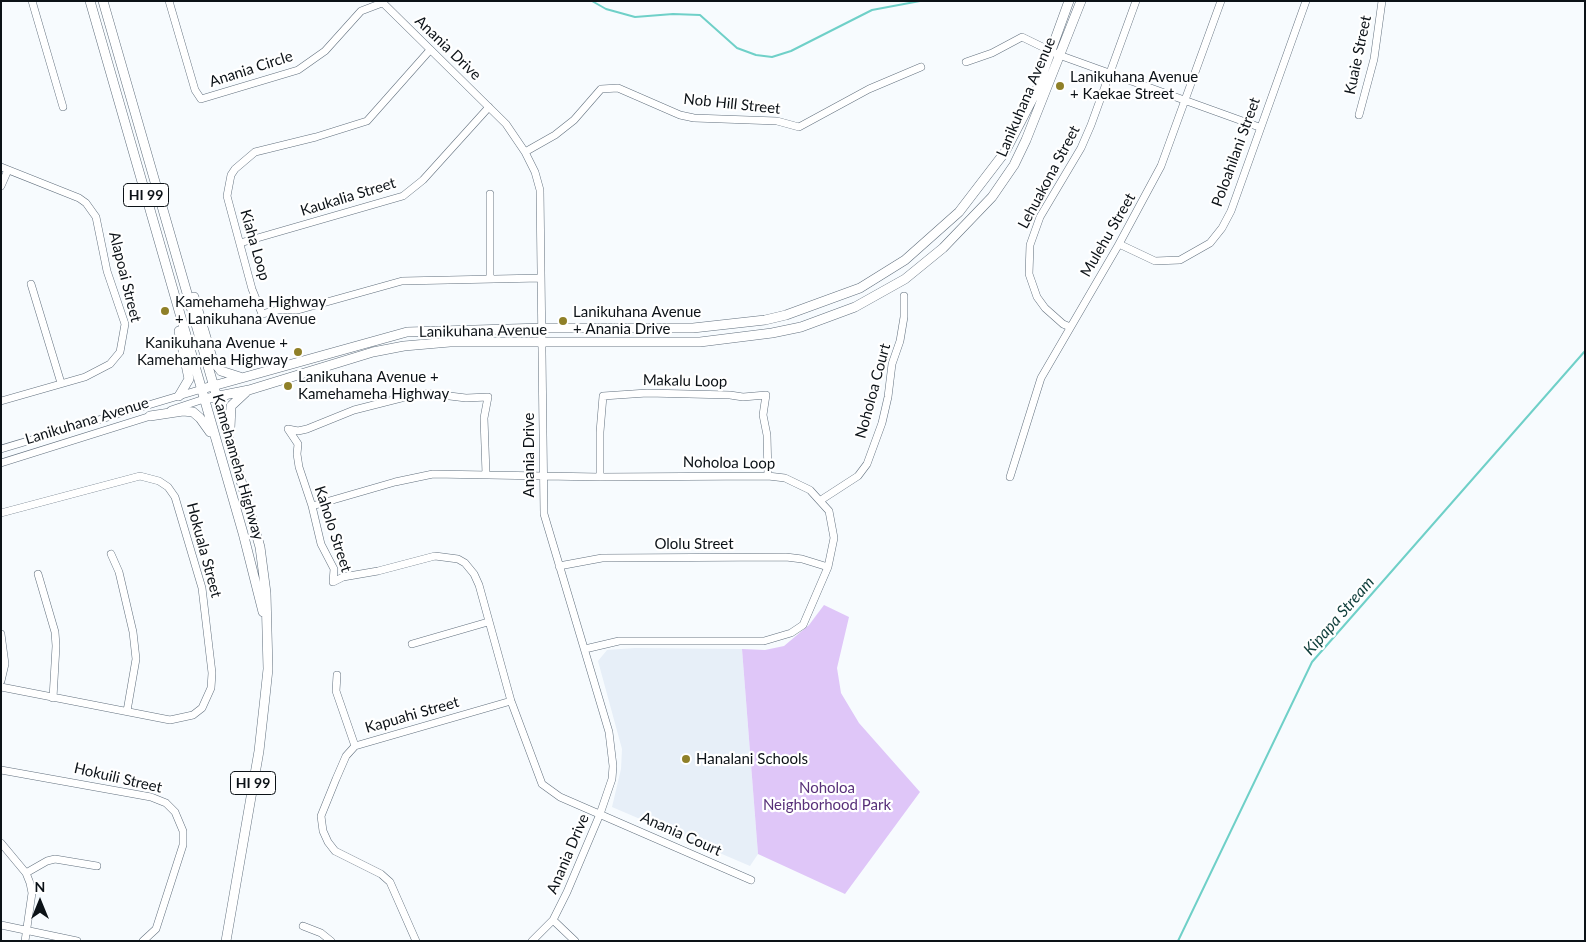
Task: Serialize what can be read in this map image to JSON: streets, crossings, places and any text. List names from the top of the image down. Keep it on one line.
{"streets":{"main road":["Lanikuhana Avenue","HI 99","Kamehameha Highway"],"street":["Anania Drive","Kuaie Street","Anania Circle","Nob Hill Street","Poloahilani Street","Lehuakona Street","Kaukalia Street","Mulehu Street","Kiaha Loop","Alapoai Street","Makalu Loop","Noholoa Court","Noholoa Loop","Kaholo Street","Ololu Street","Hokuala Street","Kapuahi Street","Hokuili Street","Anania Court"]},"crossings":[["Anania Drive","Anania Circle"],["Anania Drive","Lanikuhana Avenue"],["Anania Drive","Nob Hill Street"],["Anania Drive","Kaukalia Street"],["Anania Drive","Kiaha Loop"],["Anania Drive","Noholoa Loop"],["Anania Drive","Kaholo Street"],["Anania Drive","Ololu Street"],["Anania Drive","Anania Court"],["Lanikuhana Avenue","Kamehameha Highway"],["Poloahilani Street","Mulehu Street"],["Lehuakona Street","Mulehu Street"],["Kaukalia Street","Kiaha Loop"],["Makalu Loop","Noholoa Loop"],["Noholoa Court","Noholoa Loop"],["Noholoa Loop","Kaholo Street"],["Noholoa Loop","Ololu Street"],["Kaholo Street","Kapuahi Street"],["Kaholo Street","Anania Court"]],"water":["Kipapa Stream"],"parks":["Noholoa Neighborhood Park"],"places":["Lanikuhana Avenue + Kaekae Street","Kamehameha Highway + Lanikuhana Avenue","Lanikuhana Avenue + Anania Drive","Kanikuhana Avenue + Kamehameha Highway","Lanikuhana Avenue + Kamehameha Highway","Hanalani Schools"],"north":"top"}
